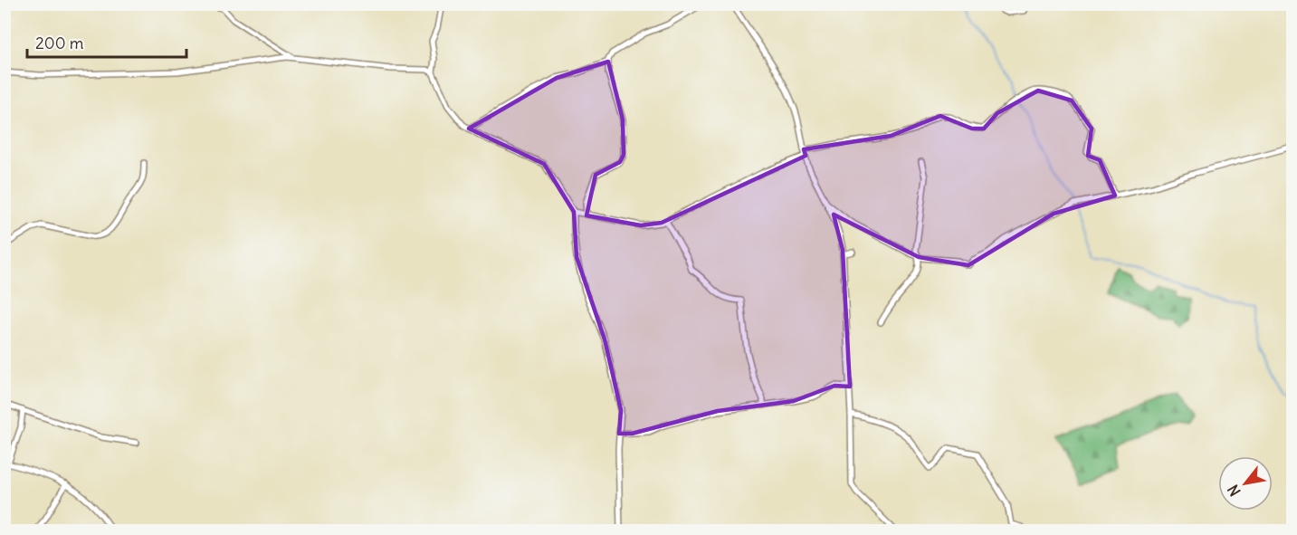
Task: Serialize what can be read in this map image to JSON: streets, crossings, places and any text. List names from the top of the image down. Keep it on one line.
{"scale_bar":"200 m","north":"bottom left"}
